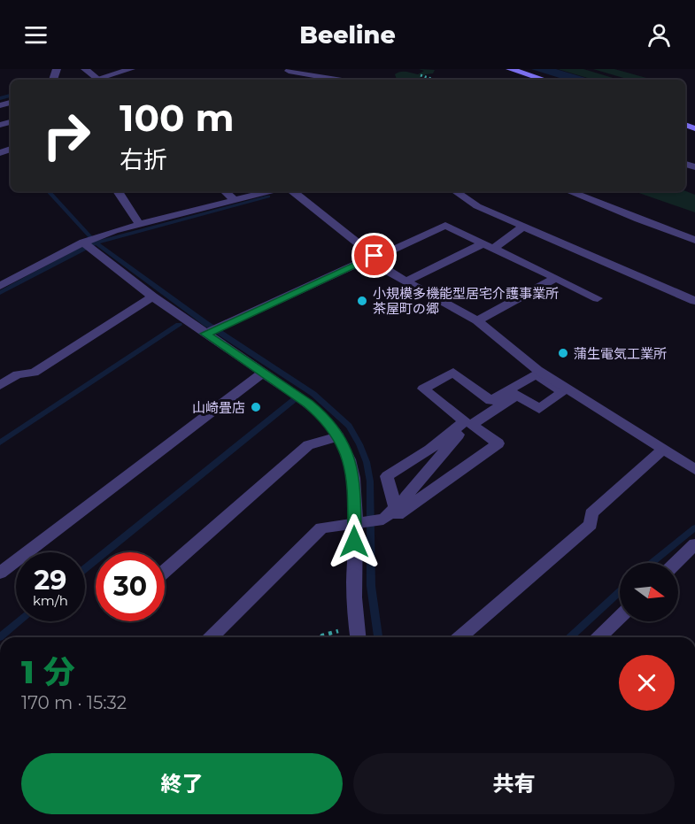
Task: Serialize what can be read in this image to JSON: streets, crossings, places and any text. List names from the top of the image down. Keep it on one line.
{"places":["小規模多機能型居宅介護事業所 茶屋町の郷","蒲生電気工業所","山崎畳店"],"north":"right","page":{"header":"Beeline","turn":["100 m","右折"],"speed":"29 km/h","limit":"30","heading":["1 分","170 m · 15:32"],"buttons":["終了","共有"]}}
